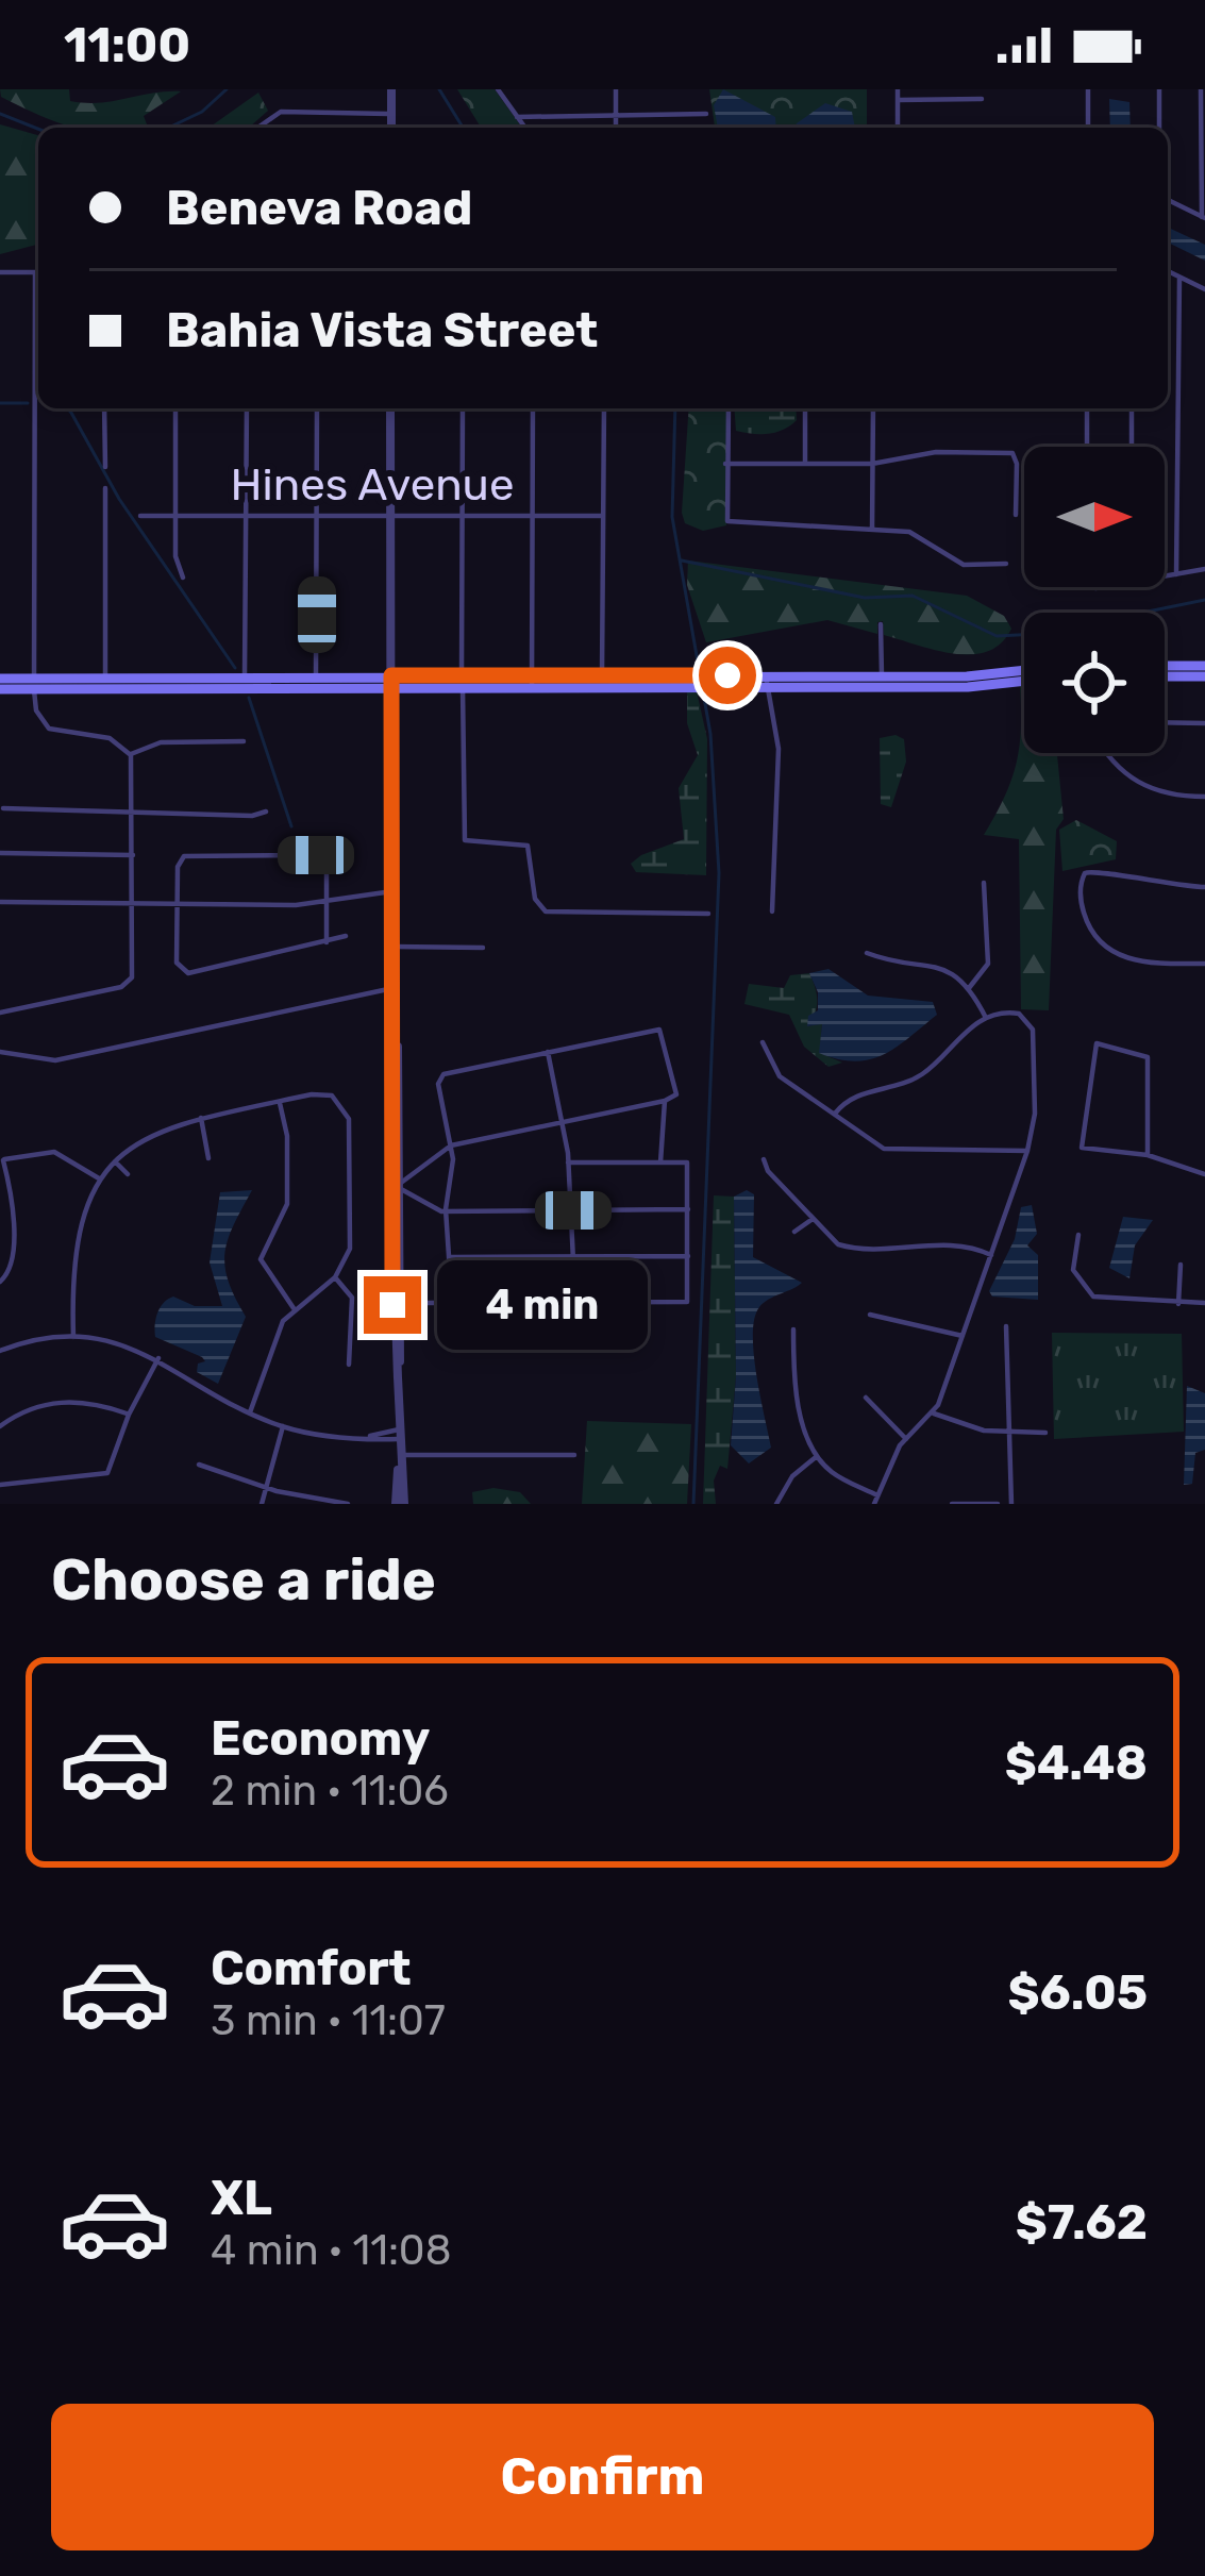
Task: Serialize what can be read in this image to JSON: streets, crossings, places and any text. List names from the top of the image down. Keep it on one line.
{"streets":{"street":["Hines Avenue"]},"north":"right","page":{"status":"11:00","banner":["Beneva Road","Bahia Vista Street"],"bubble":"4 min","heading":"Choose a ride","list":[{"name":"Economy","note":"2 min · 11:06","value":"$4.48"},{"name":"Comfort","note":"3 min · 11:07","value":"$6.05"},{"name":"XL","note":"4 min · 11:08","value":"$7.62"}],"buttons":"Confirm"}}
